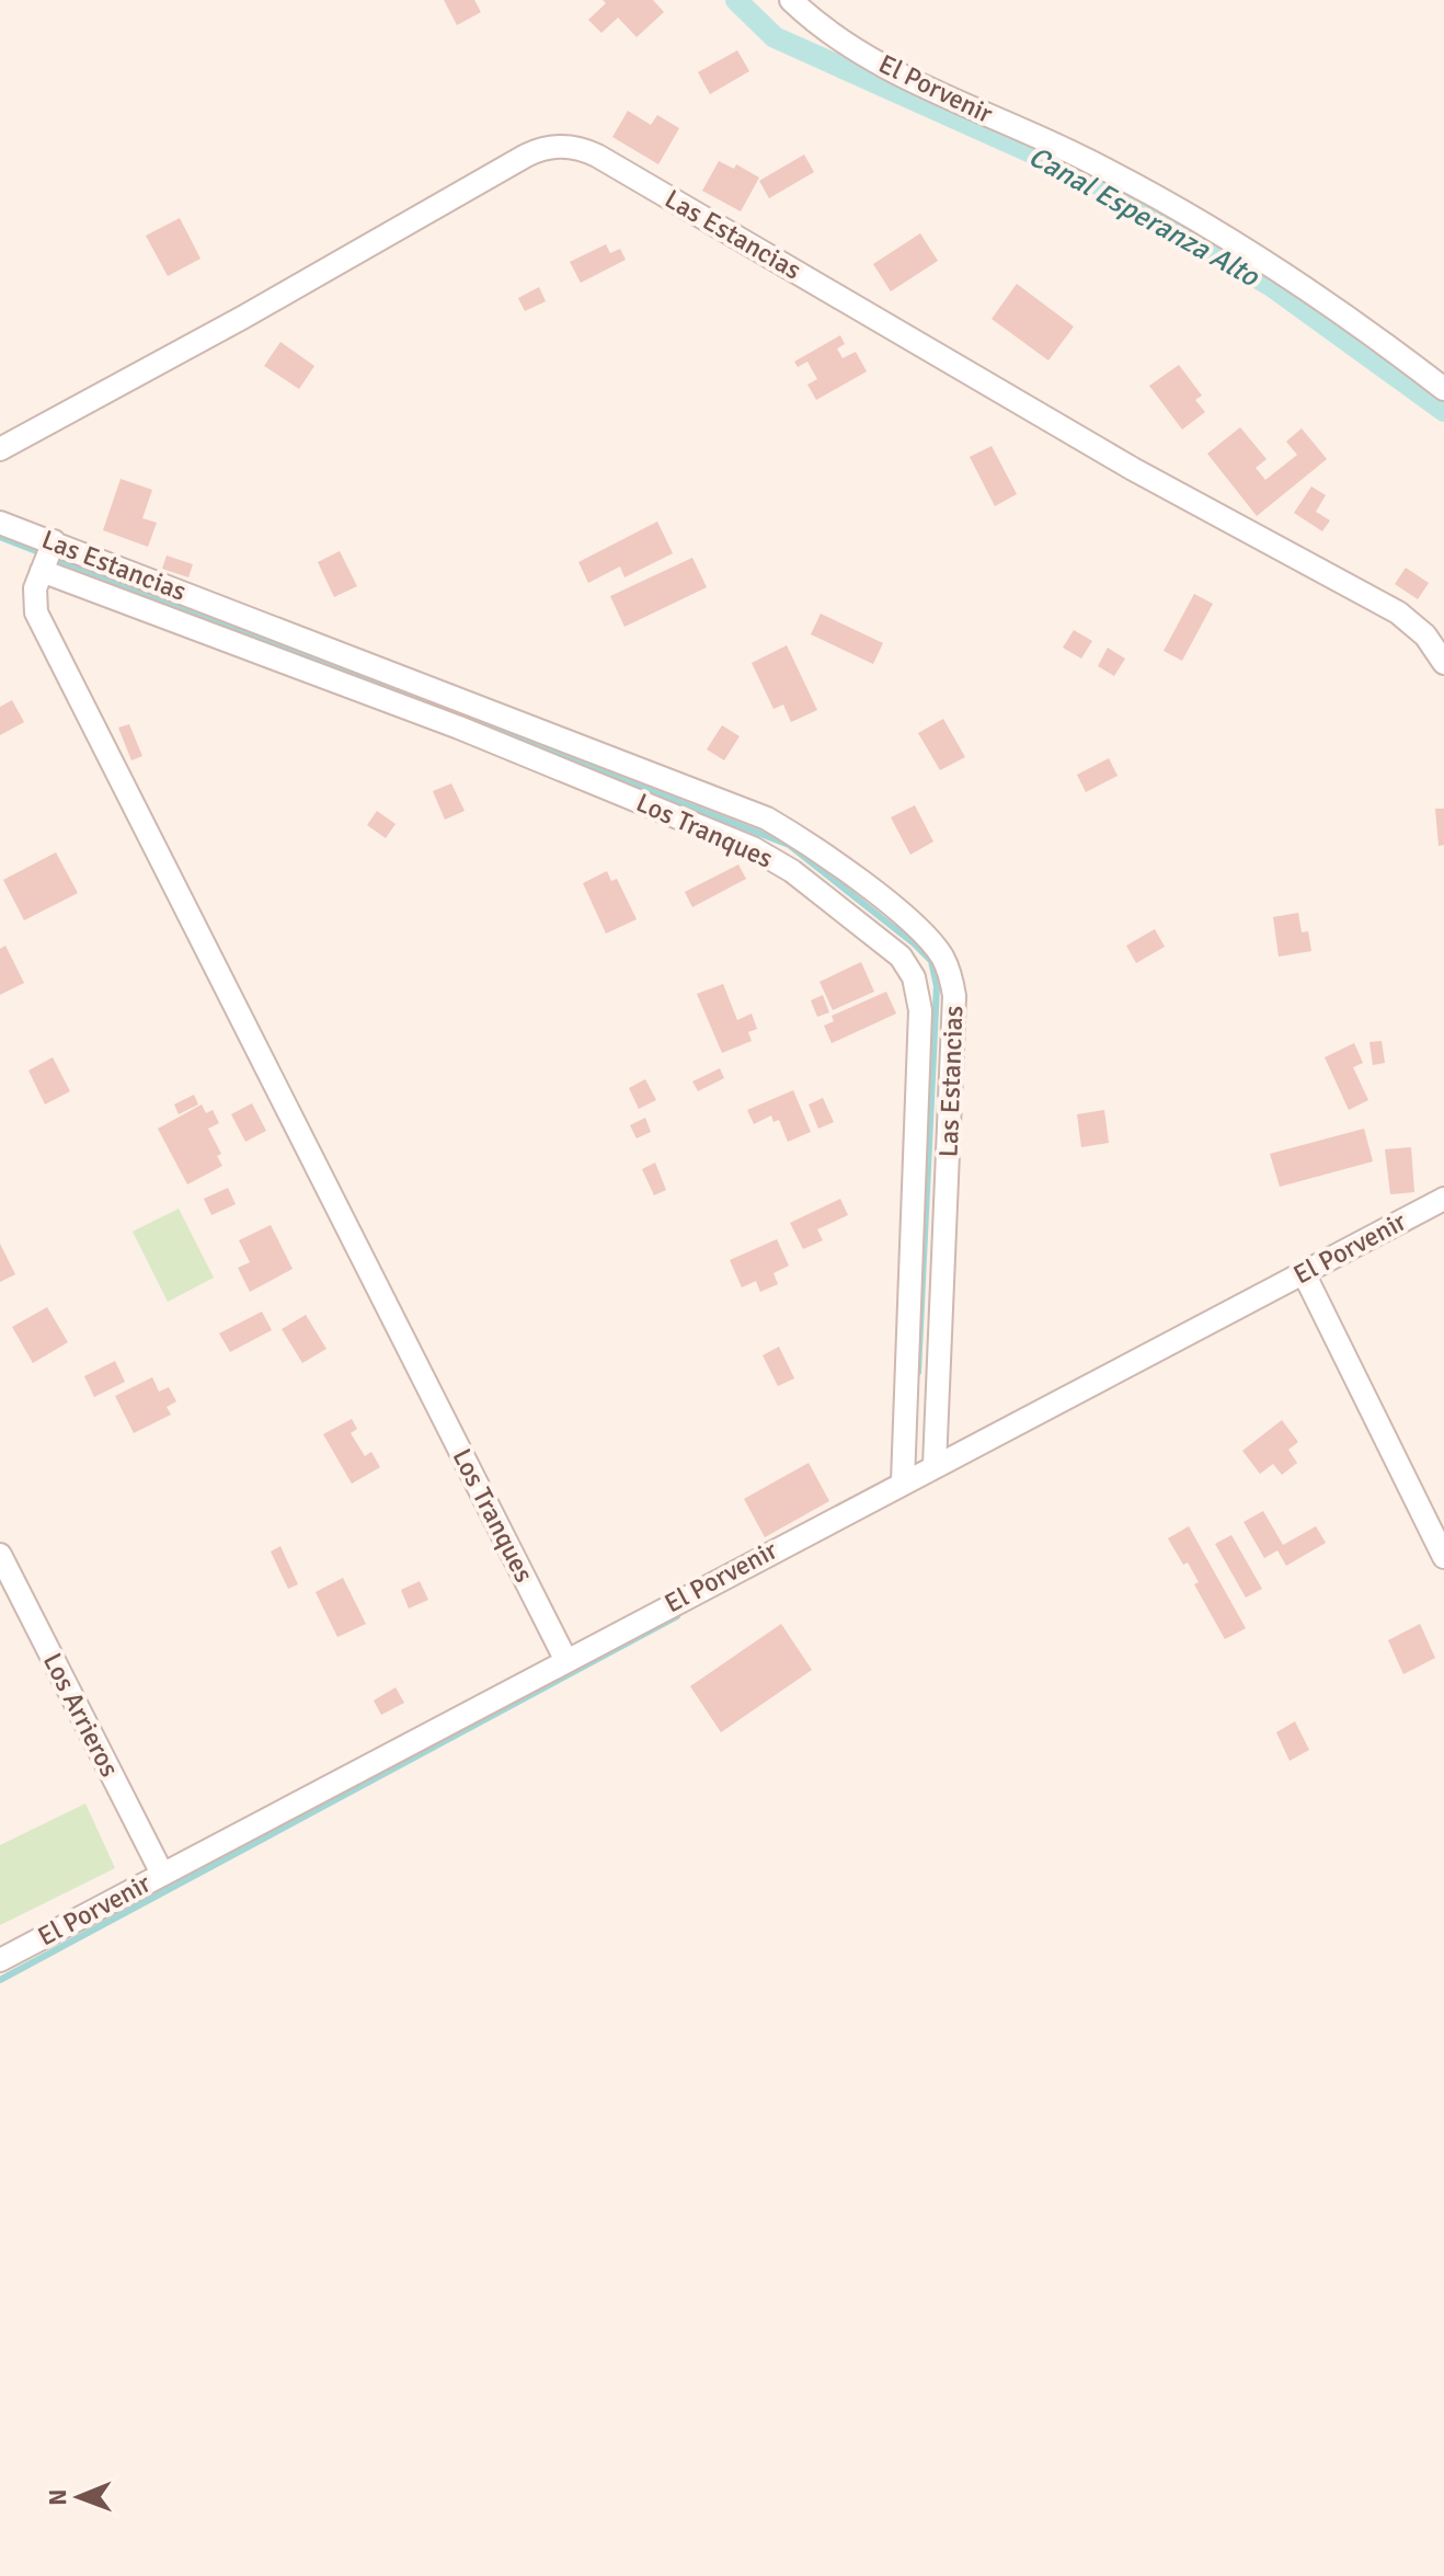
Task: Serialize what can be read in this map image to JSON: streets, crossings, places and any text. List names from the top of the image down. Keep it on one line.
{"streets":{"street":["El Porvenir","Las Estancias","Los Tranques","Los Arrieros"]},"crossings":[["El Porvenir","Las Estancias"],["El Porvenir","Los Tranques"],["El Porvenir","Los Arrieros"],["Las Estancias","Los Tranques"]],"water":["Canal Esperanza Alto"],"north":"left"}
